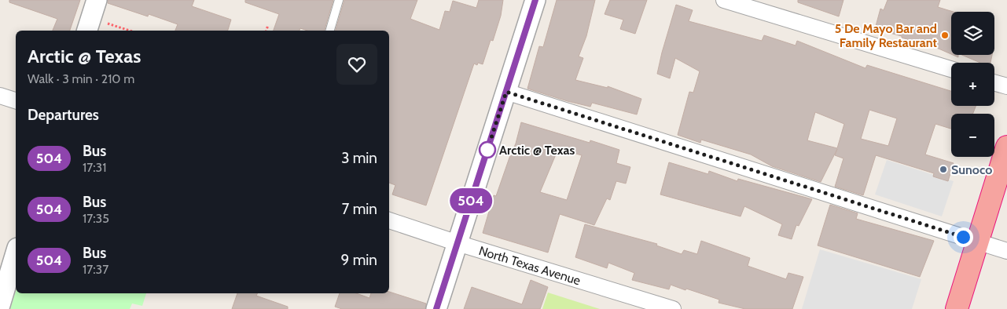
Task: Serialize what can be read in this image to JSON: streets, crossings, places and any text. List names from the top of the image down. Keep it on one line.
{"streets":{"street":["North Texas Avenue"]},"places":["5 De Mayo Bar and Family Restaurant","Arctic @ Texas","Sunoco"],"lines":["bus line 504"],"page":{"on_map":"504","map_buttons":["+","−"],"heading":[["Arctic @ Texas","Walk · 3 min · 210 m"],"Departures"],"list":[{"mark":"504","name":"Bus","note":"17:31","value":"3 min"},{"mark":"504","name":"Bus","note":"17:35","value":"7 min"},{"mark":"504","name":"Bus","note":"17:37","value":"9 min"}]}}
